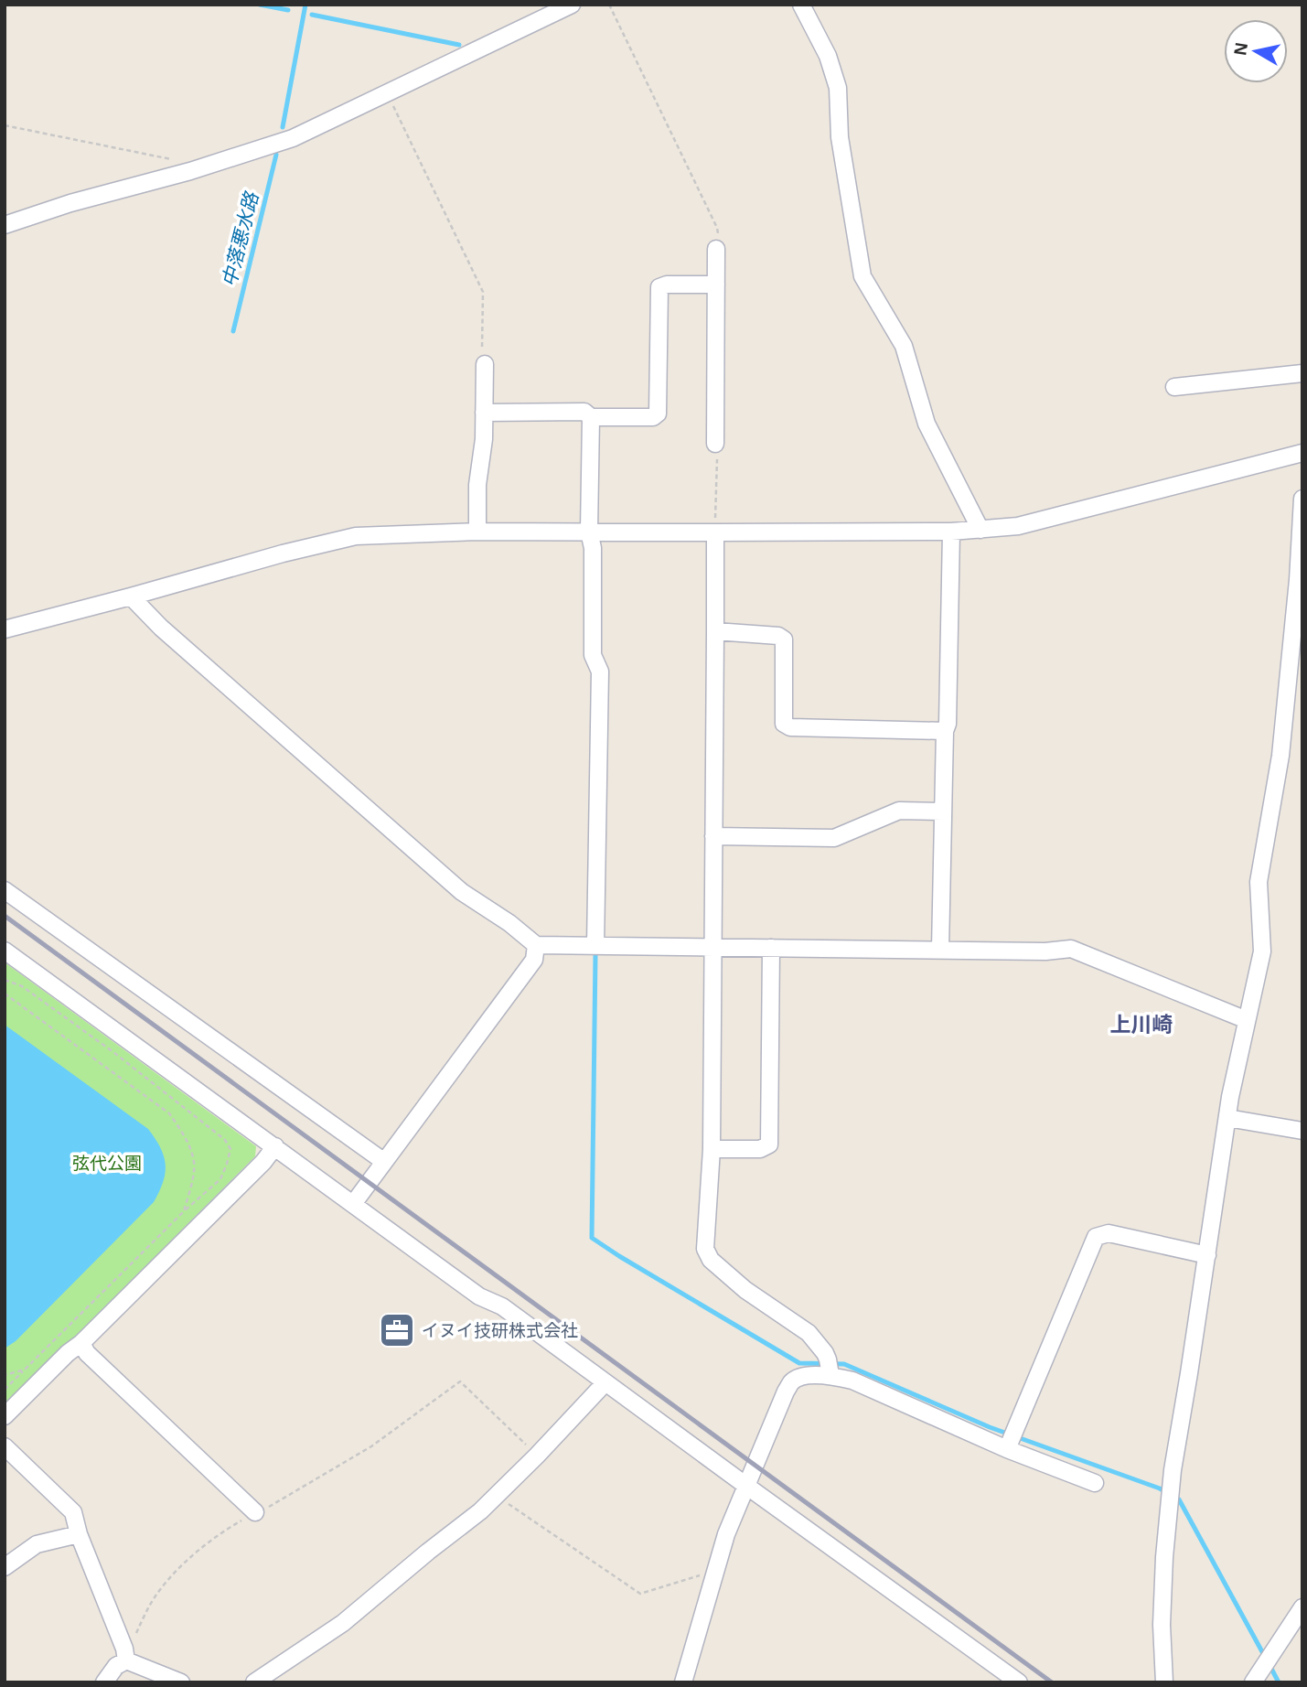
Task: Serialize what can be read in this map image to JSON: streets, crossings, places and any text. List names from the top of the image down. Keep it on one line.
{"districts":["上川崎"],"water":["中落悪水路"],"parks":["弦代公園"],"places":{"office":["イヌイ技研株式会社"]},"north":"left"}
